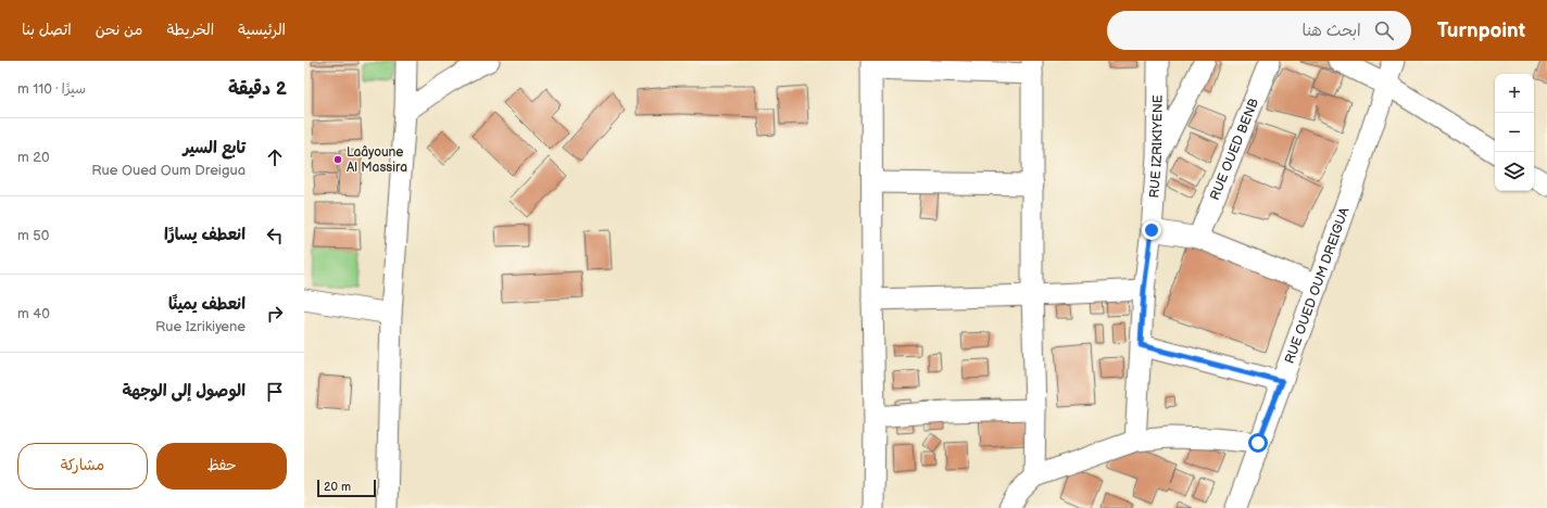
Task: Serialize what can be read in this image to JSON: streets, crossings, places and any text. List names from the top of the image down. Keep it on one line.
{"streets":{"street":["RUE IZRIKIYENE","RUE OUED BENB","RUE OUED OUM DREIGUA"]},"places":["Laâyoune Al Massira"],"scale_bar":"20 m","page":{"header":"Turnpoint","search":"ابحث هنا","nav":["الرئيسية","الخريطة","من نحن","اتصل بنا"],"heading":["2 دقيقة","سيرًا · 110 m"],"map_buttons":["+","−"],"list":[["تابع السير","Rue Oued Oum Dreigua","20 m"],["انعطف يسارًا","50 m"],["انعطف يمينًا","Rue Izrikiyene","40 m"],"الوصول إلى الوجهة"],"buttons":["حفظ","مشاركة"],"scale":"20 m"}}
